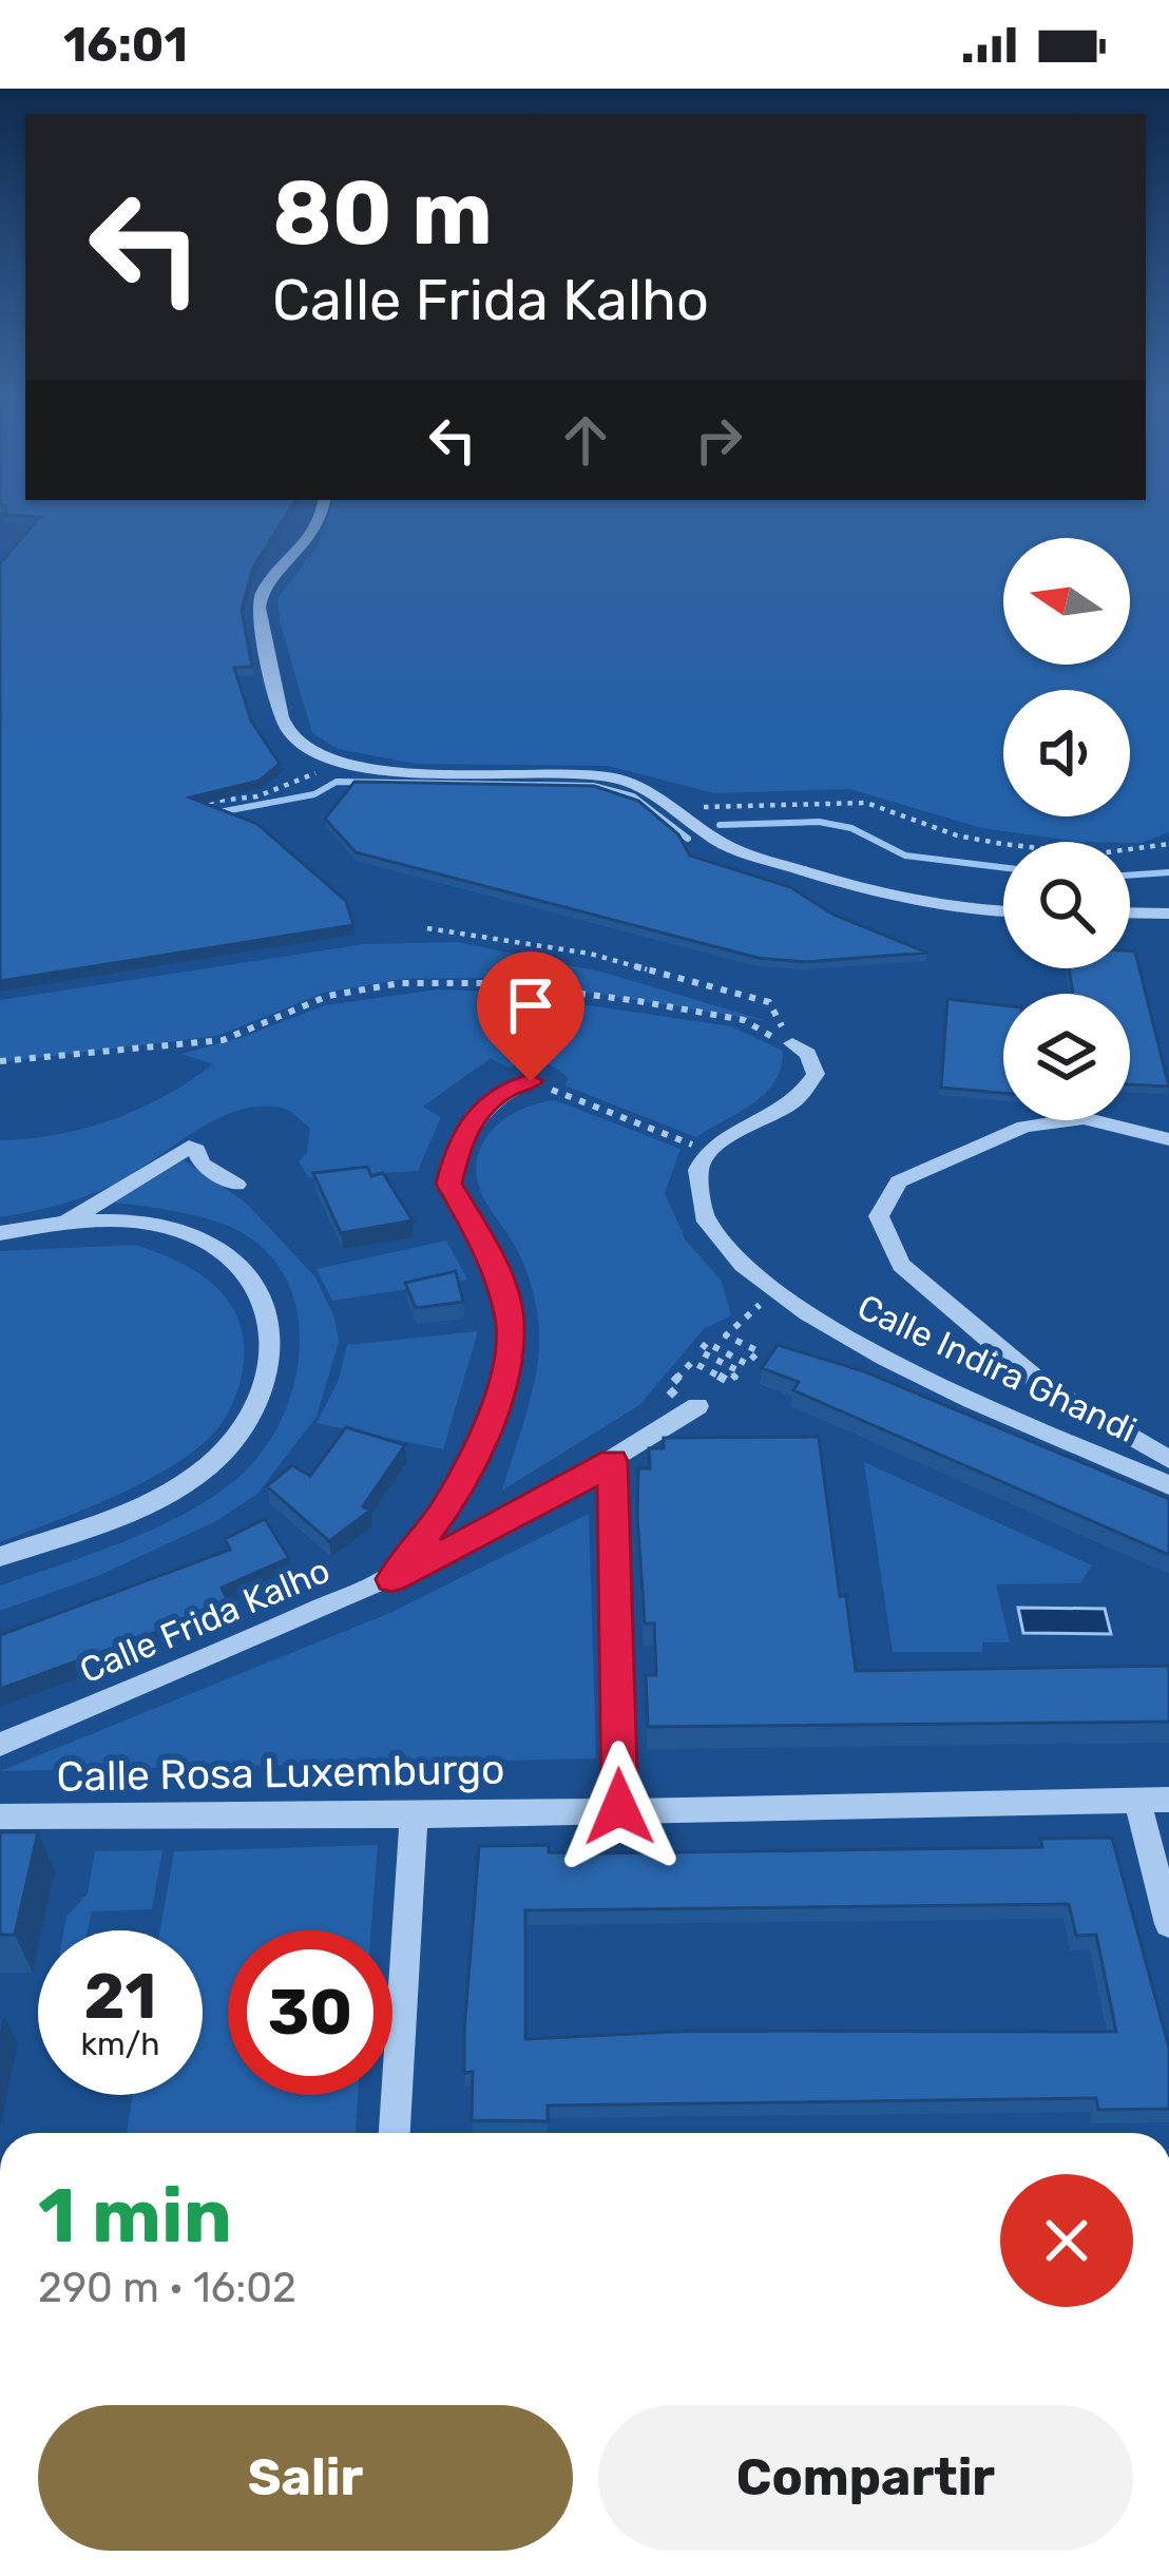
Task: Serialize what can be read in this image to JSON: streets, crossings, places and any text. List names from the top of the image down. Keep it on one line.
{"streets":{"street":["Calle Indira Ghandi","Calle Frida Kalho","Calle Rosa Luxemburgo"]},"north":"left","page":{"status":"16:01","turn":["80 m","Calle Frida Kalho"],"speed":"21 km/h","limit":"30","heading":["1 min","290 m · 16:02"],"buttons":["Salir","Compartir"]}}
